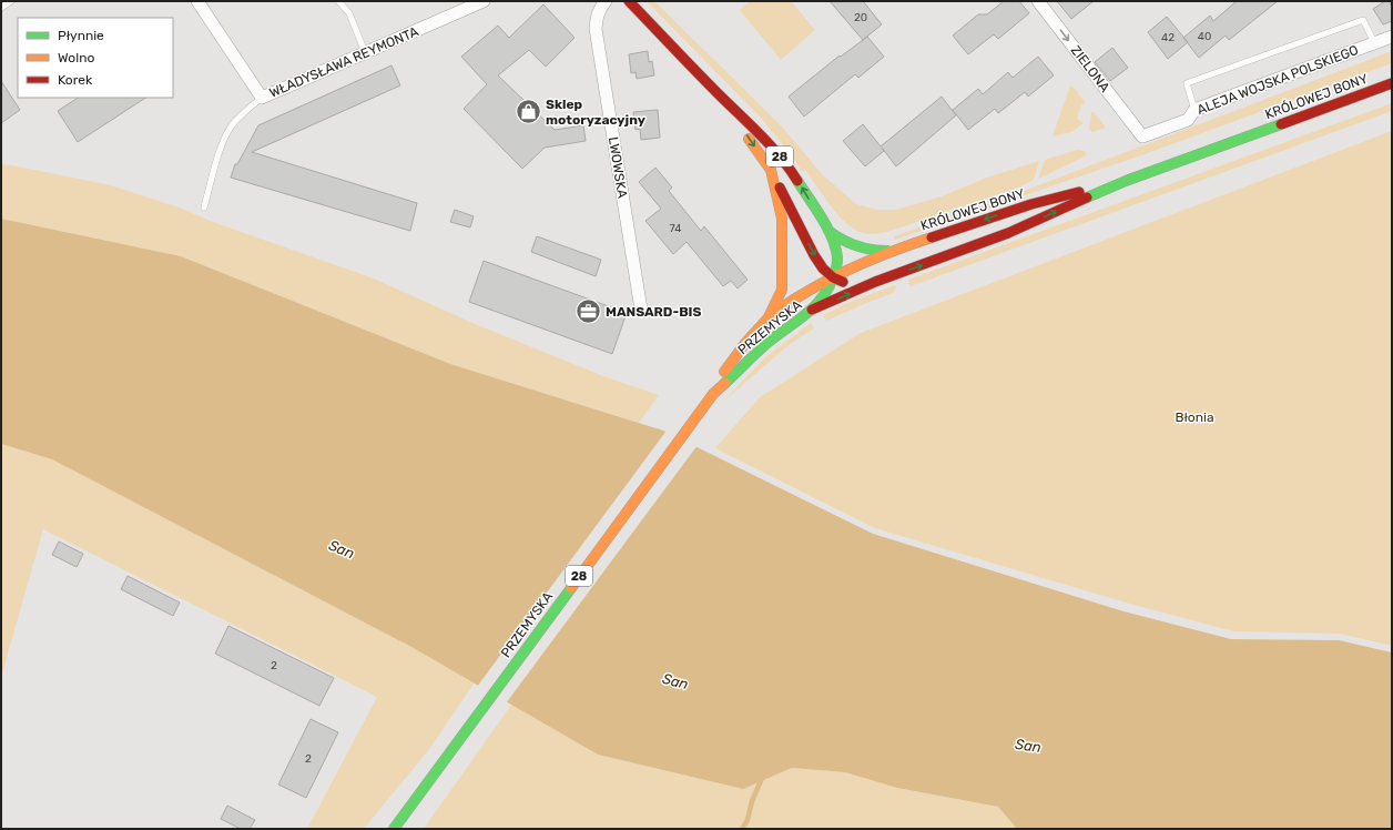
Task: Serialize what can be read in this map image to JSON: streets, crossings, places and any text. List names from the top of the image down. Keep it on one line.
{"streets":{"main road":["KRÓLOWEJ BONY","28","PRZEMYSKA"],"street":["WŁADYSŁAWA REYMONTA","ZIELONA","ALEJA WOJSKA POLSKIEGO","LWOWSKA"]},"crossings":[["ZIELONA","ALEJA WOJSKA POLSKIEGO"],["KRÓLOWEJ BONY","28"],["KRÓLOWEJ BONY","PRZEMYSKA"],["28","PRZEMYSKA"]],"one_way":["ZIELONA"],"water":["San"],"parks":["Błonia"],"places":{"shop":["Sklep motoryzacyjny"],"office":["MANSARD-BIS"]},"house_numbers":["20","40","42","74","2","2"],"legend":["Płynnie","Wolno","Korek"]}
